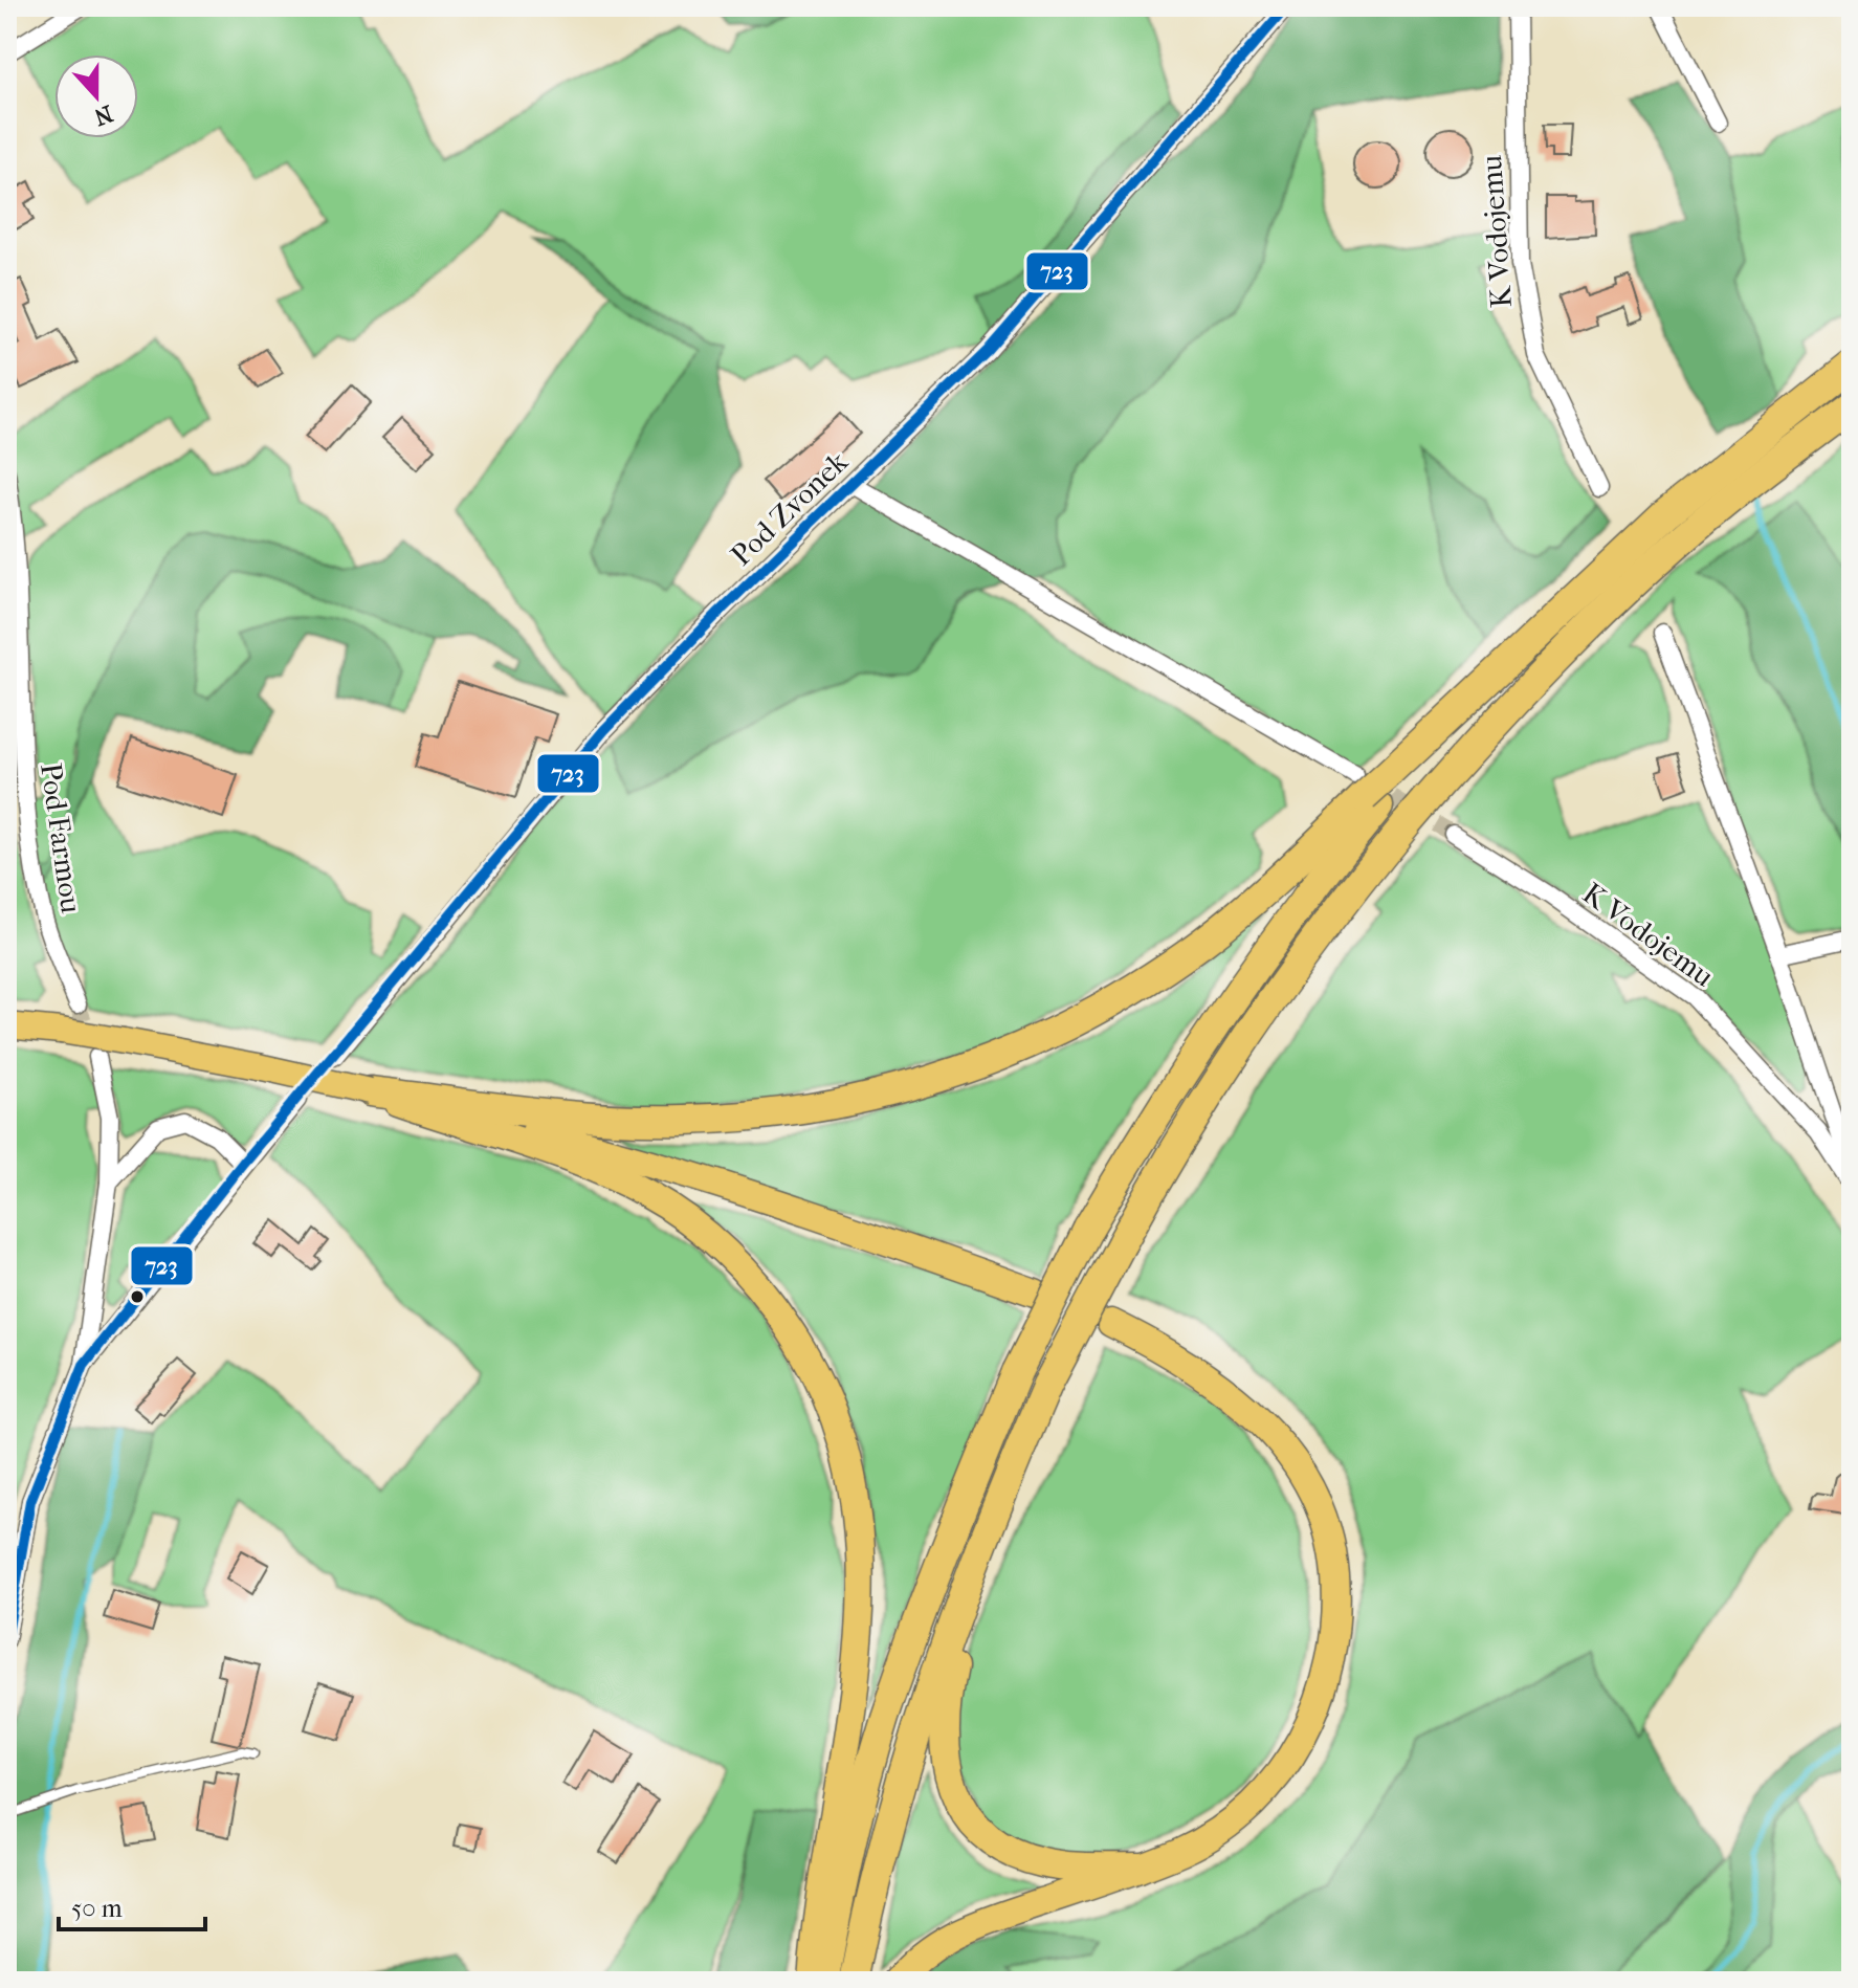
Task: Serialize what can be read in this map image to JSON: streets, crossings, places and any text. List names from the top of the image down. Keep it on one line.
{"streets":{"street":["K Vodojemu","Pod Zvonek","Pod Farmou"]},"lines":["transit line 723"],"scale_bar":"50 m","north":"bottom"}
